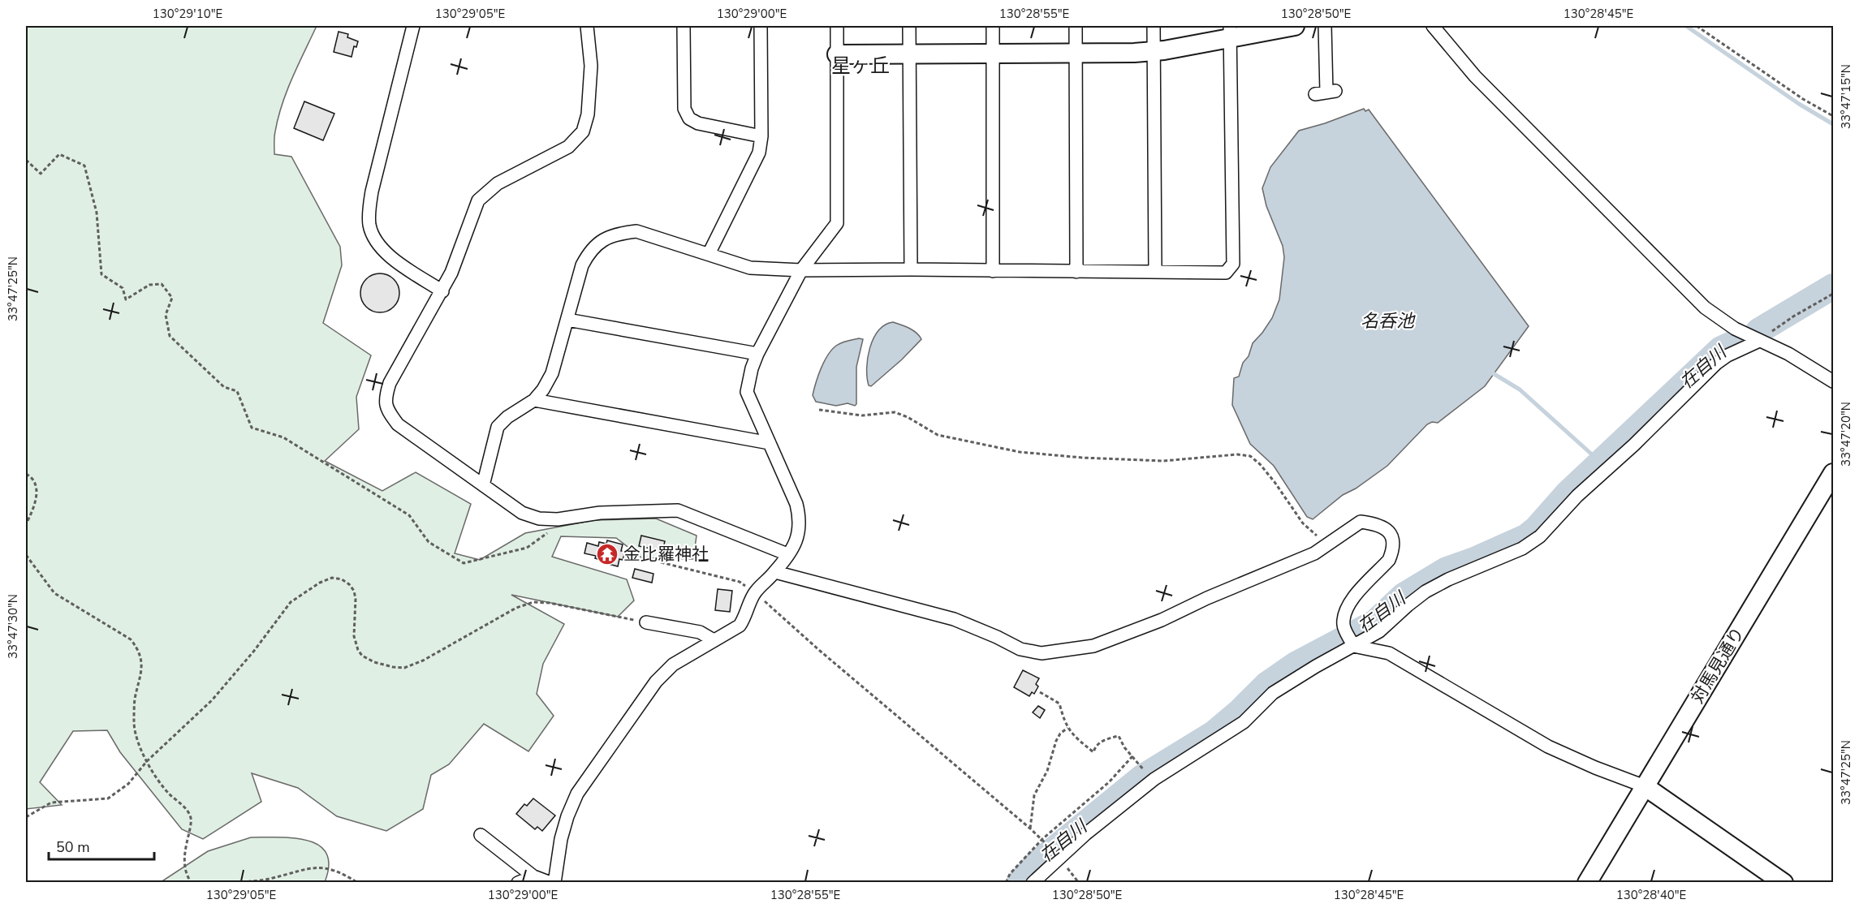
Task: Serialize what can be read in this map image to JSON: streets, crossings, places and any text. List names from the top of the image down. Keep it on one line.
{"streets":{"street":["対馬見通り"]},"districts":["星ヶ丘"],"water":["名呑池","在自川"],"places":{"temple":["金比羅神社"]},"scale_bar":"50 m","coordinates":["130°29'10\"E","130°29'05\"E","130°29'00\"E","130°28'55\"E","130°28'50\"E","130°28'45\"E","33°47'15\"N","33°47'25\"N","33°47'20\"N","33°47'30\"N","130°28'40\"E"]}
